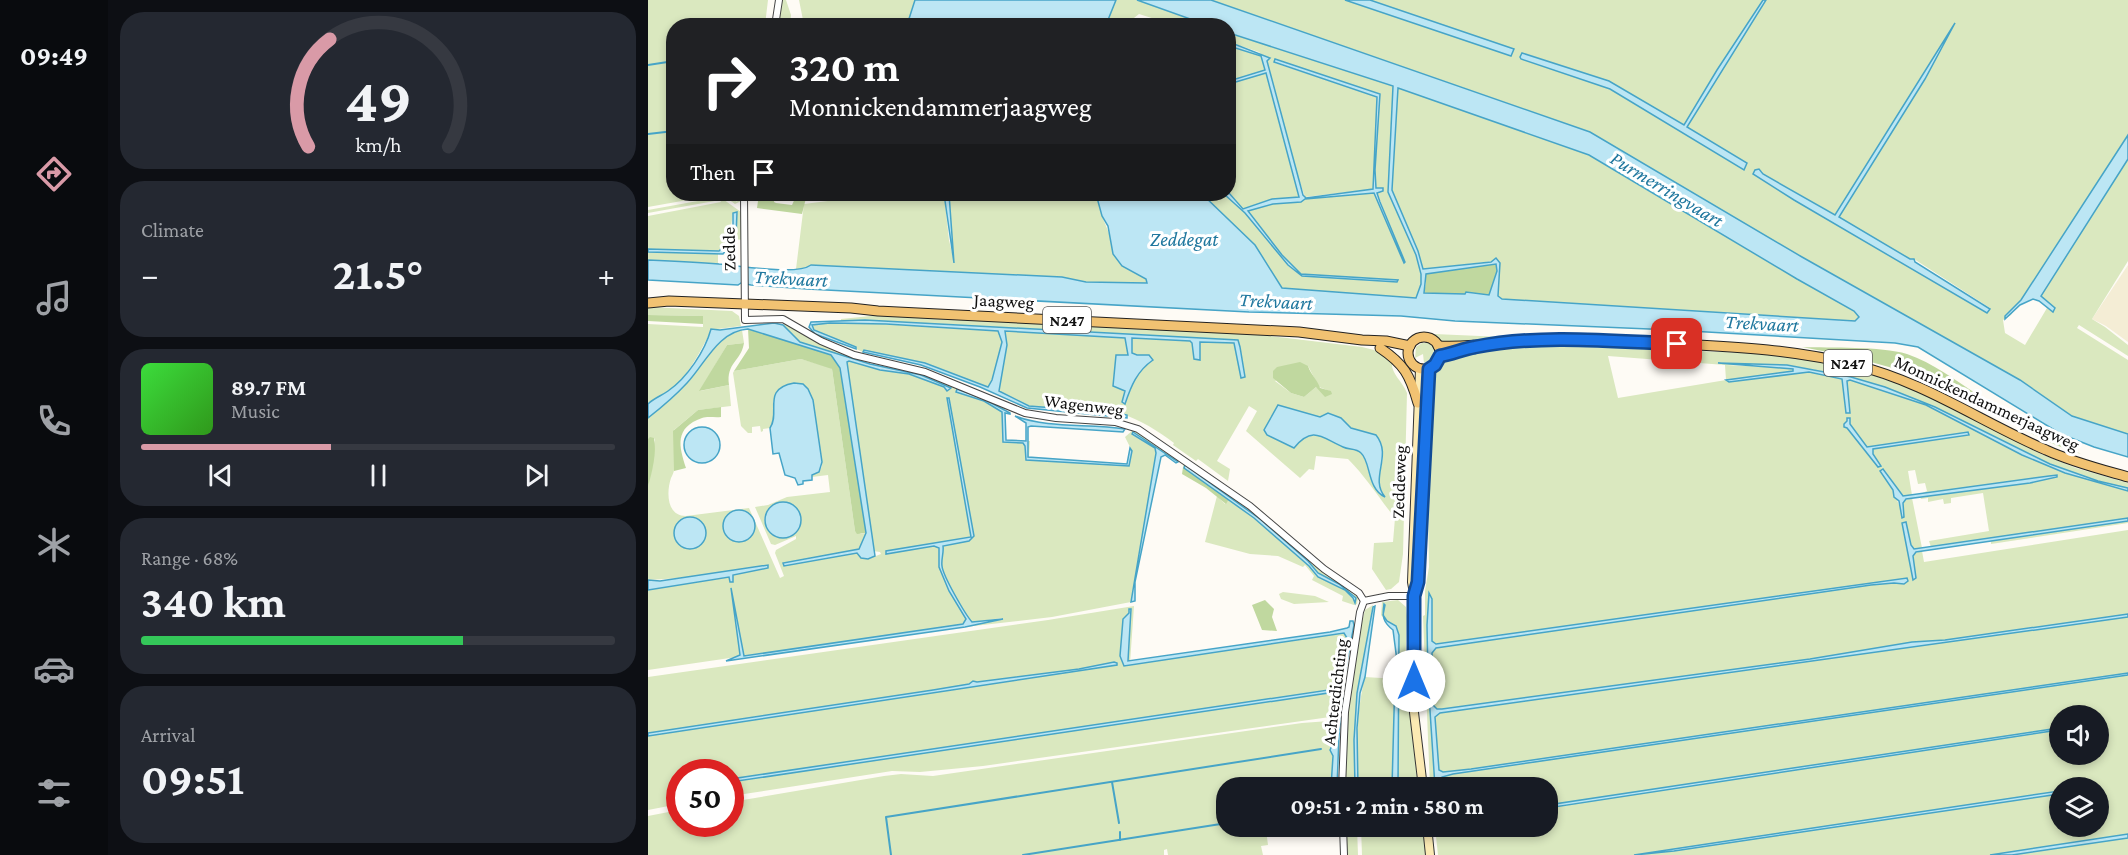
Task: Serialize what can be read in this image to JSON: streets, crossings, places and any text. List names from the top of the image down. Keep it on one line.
{"streets":{"main road":["Jaagweg","N247","Monnickendammerjaagweg","Zeddeweg"],"street":["Zedde","Wagenweg","Achterdichting"]},"crossings":[["Zedde","Jaagweg"],["Zedde","N247"],["Zedde","Wagenweg"],["Jaagweg","N247"],["N247","Monnickendammerjaagweg"],["N247","Zeddeweg"],["Monnickendammerjaagweg","Zeddeweg"],["Wagenweg","Achterdichting"]],"water":["Purmerringvaart","Zeddegat","Trekvaart"],"page":{"tabs":"09:49","turn":["320 m","Monnickendammerjaagweg"],"then":"Then","tile":["Climate",["Range · 68%","340 km"],["Arrival","09:51"]],"heat":["−","21.5°","+"],"song":["89.7 FM","Music"],"limit":"50","trip":"09:51 · 2 min · 580 m","gauge":["49","km/h"]}}
